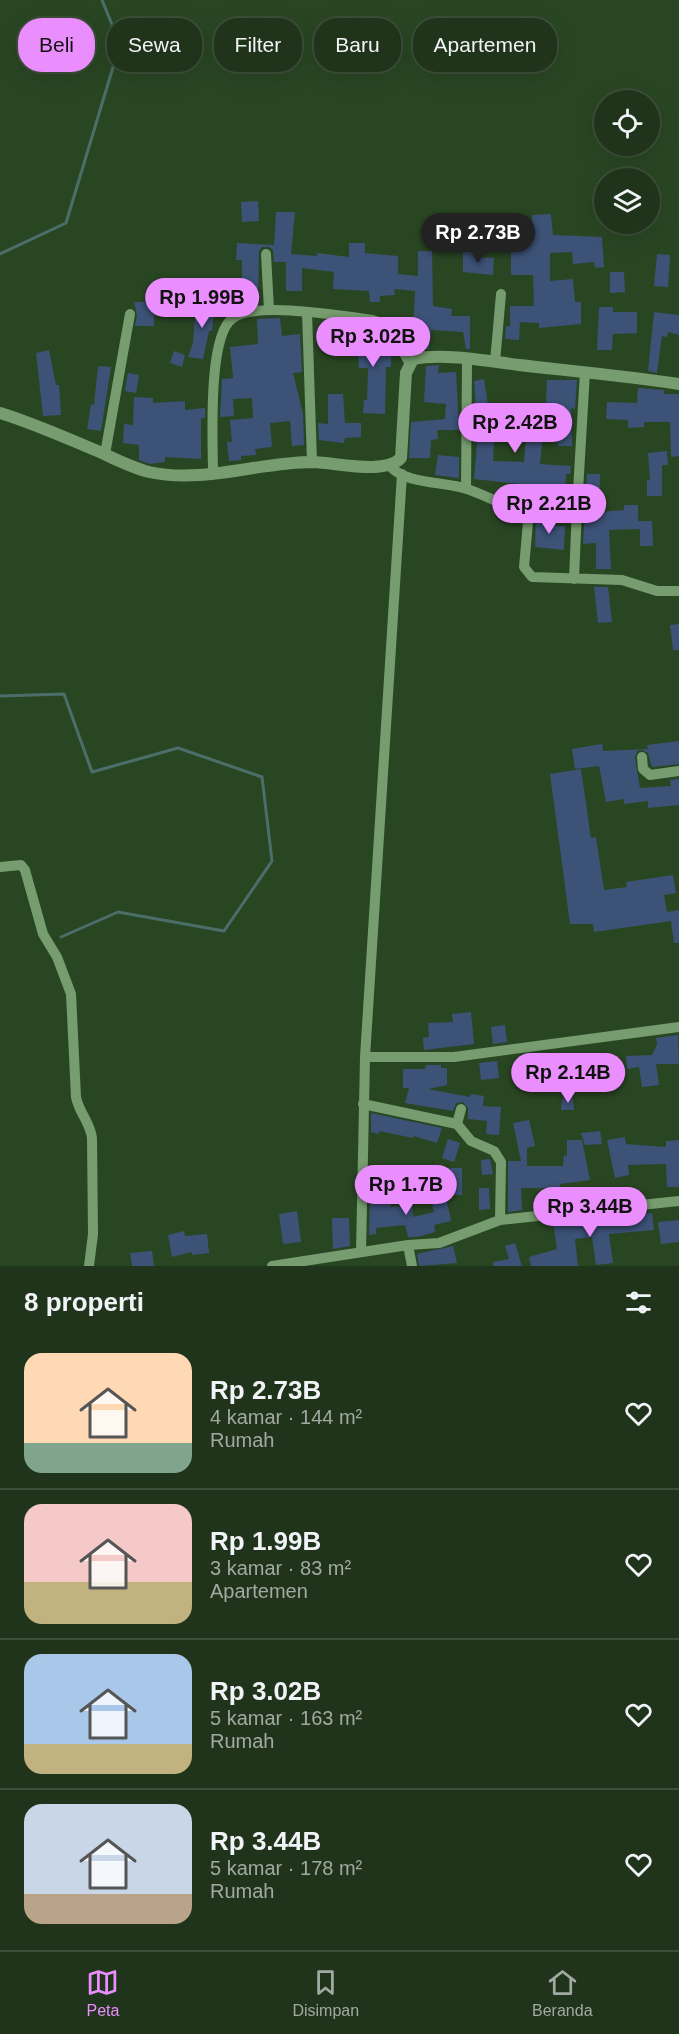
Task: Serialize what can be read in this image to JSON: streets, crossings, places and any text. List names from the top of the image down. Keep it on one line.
{"page":{"chip":["Beli","Sewa","Filter","Baru","Apartemen"],"price":["Rp 2.73B","Rp 1.99B","Rp 3.02B","Rp 2.42B","Rp 2.21B","Rp 2.14B","Rp 1.7B","Rp 3.44B"],"heading":"8 properti","list":[{"name":"Rp 2.73B","note":"4 kamar · 144 m² · Rumah"},{"name":"Rp 1.99B","note":"3 kamar · 83 m² · Apartemen"},{"name":"Rp 3.02B","note":"5 kamar · 163 m² · Rumah"},{"name":"Rp 3.44B","note":"5 kamar · 178 m² · Rumah"}],"tabs":["Peta","Disimpan","Beranda"]}}
